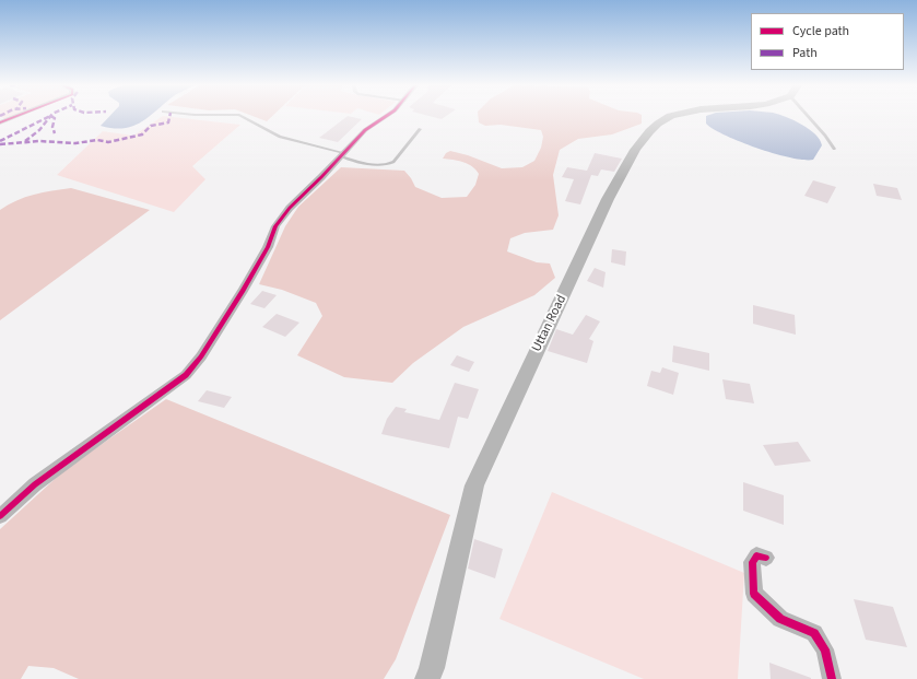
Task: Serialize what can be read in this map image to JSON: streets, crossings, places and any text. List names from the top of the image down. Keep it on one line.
{"streets":{"main road":["Uttan Road"]},"legend":["Cycle path","Path"]}
